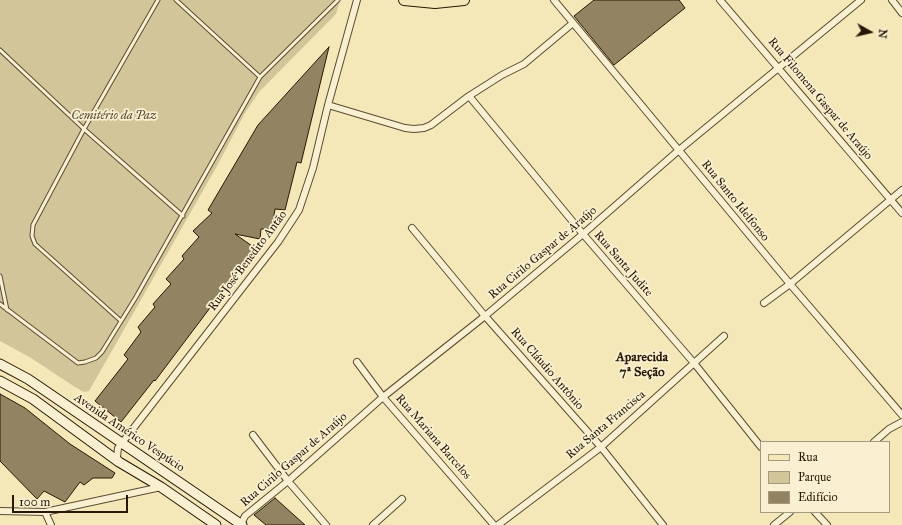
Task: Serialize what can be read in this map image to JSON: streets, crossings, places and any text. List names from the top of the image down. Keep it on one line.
{"streets":{"main road":["Avenida Américo Vespúcio"],"street":["Rua Filomena Gaspar de Araújo","Rua Santo Idelfonso","Rua Cirilo Gaspar de Araújo","Rua José Benedito Antão","Rua Santa Judite","Rua Cláudio Antônio","Rua Santa Francisca","Rua Mariana Barcelos"]},"crossings":[["Rua Filomena Gaspar de Araújo","Rua Cirilo Gaspar de Araújo"],["Rua Santo Idelfonso","Rua Cirilo Gaspar de Araújo"],["Rua Cirilo Gaspar de Araújo","Rua Santa Judite"],["Rua Cirilo Gaspar de Araújo","Rua Cláudio Antônio"],["Rua Cirilo Gaspar de Araújo","Avenida Américo Vespúcio"],["Rua Cirilo Gaspar de Araújo","Rua Mariana Barcelos"],["Rua José Benedito Antão","Avenida Américo Vespúcio"],["Rua Santa Judite","Rua Santa Francisca"],["Rua Cláudio Antônio","Rua Santa Francisca"]],"districts":["Aparecida 7ª Seção"],"parks":["Cemitério da Paz"],"legend":["Rua","Parque","Edifício"],"scale_bar":"100 m","north":"right"}
